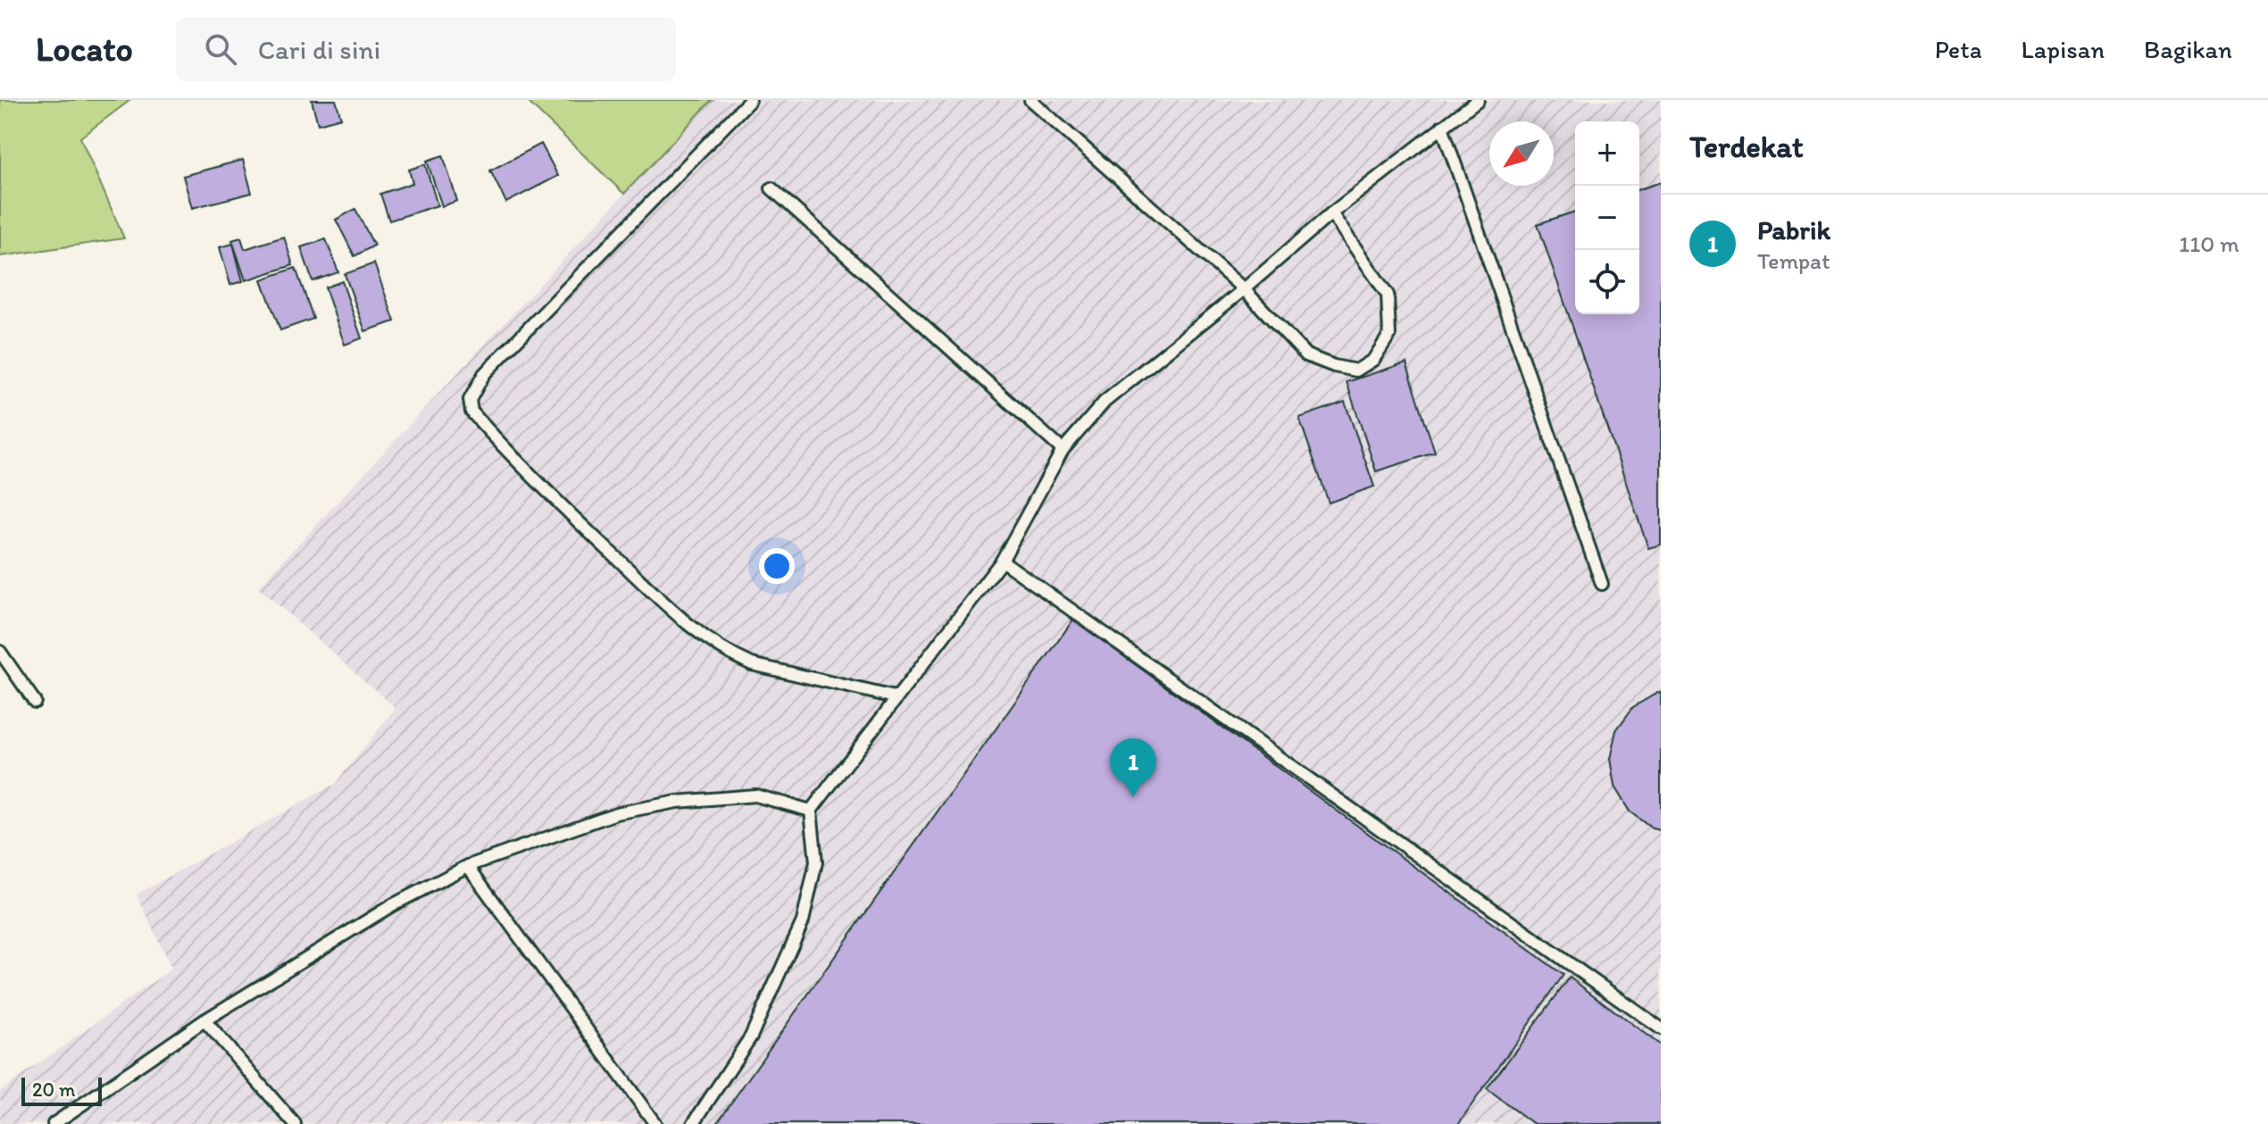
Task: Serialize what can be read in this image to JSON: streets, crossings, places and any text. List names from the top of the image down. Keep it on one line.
{"scale_bar":"20 m","north":"bottom left","page":{"header":"Locato","search":"Cari di sini","nav":["Peta","Lapisan","Bagikan"],"heading":"Terdekat","map_buttons":["+","−"],"list":[{"mark":"1","name":"Pabrik","note":"Tempat","value":"110 m"}],"pins":"1","scale":"20 m"}}
